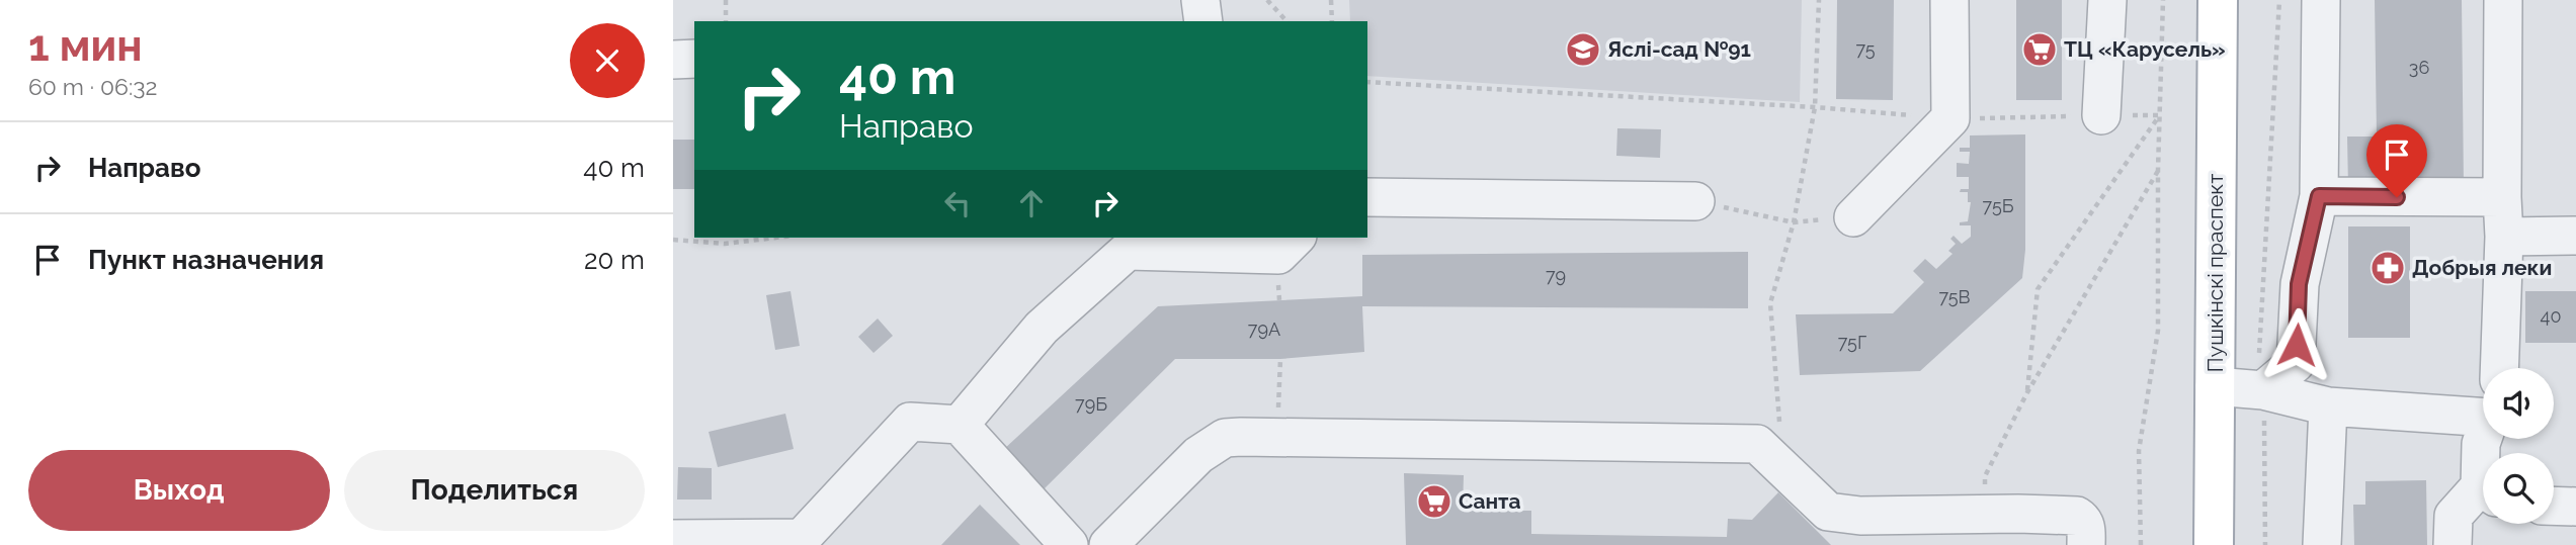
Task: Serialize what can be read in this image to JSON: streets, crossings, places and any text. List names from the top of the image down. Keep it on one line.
{"streets":{"main road":["Пушкінскі праспект"]},"places":{"school or university":["Яслі-сад №91"],"supermarket":["ТЦ «Карусель»","Санта"],"pharmacy":["Добрыя леки"]},"house_numbers":["75","36","75Б","79","75В","40","79А","75Г","79Б"],"page":{"heading":["1 мин","60 m · 06:32"],"turn":["40 m","Направо"],"list":[{"name":"Направо","value":"40 m"},{"name":"Пункт назначения","value":"20 m"}],"buttons":["Выход","Поделиться"]}}
